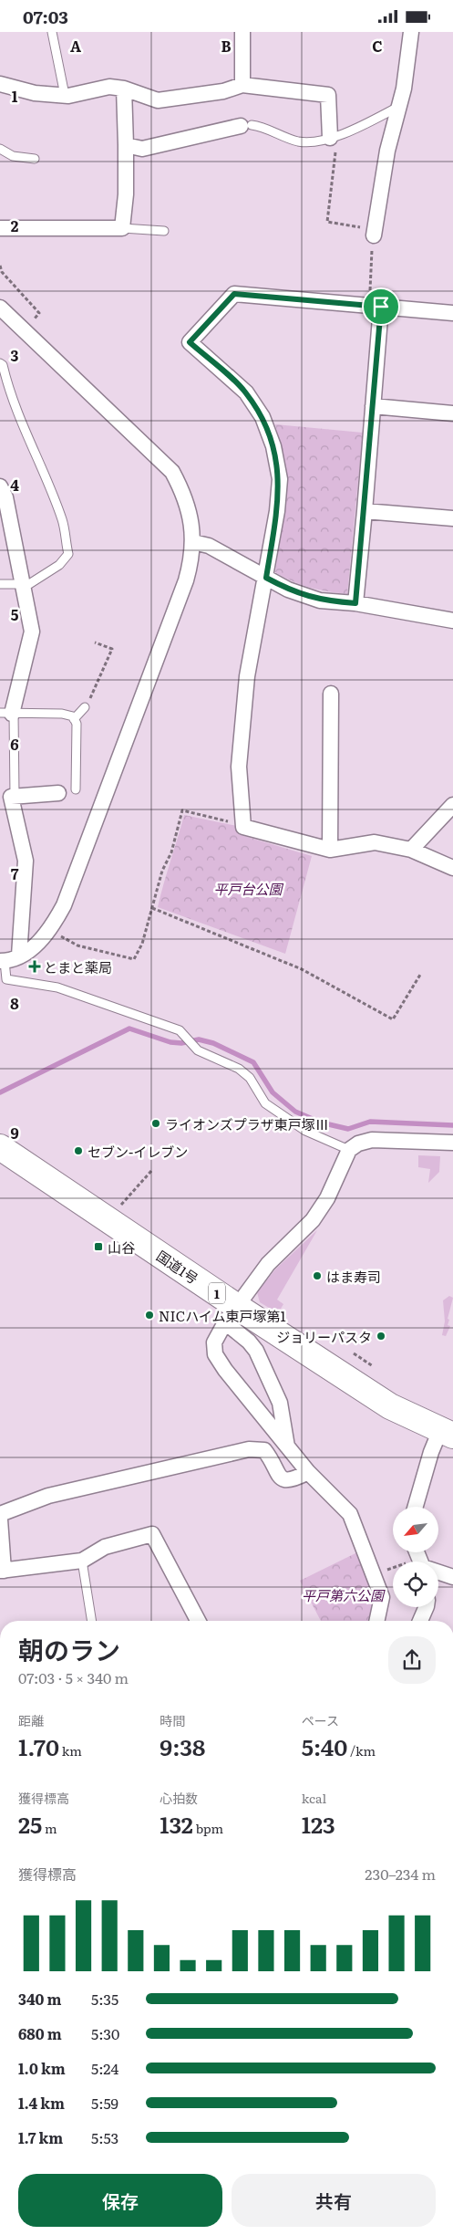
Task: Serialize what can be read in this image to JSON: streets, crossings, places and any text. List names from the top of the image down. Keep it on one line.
{"streets":{"highway":["国道1号","1"]},"parks":["平戸台公園","平戸第六公園"],"places":{"health":["とまと薬局"],"other":["ライオンズプラザ東戸塚Ⅲ","セブン-イレブン","はま寿司","NICハイム東戸塚第1","ジョリーパスタ"],"transit":["山谷"]},"north":"bottom left","page":{"status":"07:03","heading":["朝のラン","07:03 · 5 × 340 m"],"stats":[["距離","1.70 km"],["時間","9:38"],["ペース","5:40 /km"],["獲得標高","25 m"],["心拍数","132 bpm"],["kcal","123"]],"chart":["獲得標高","230–234 m"],"list":[{"name":"340 m","note":"5:35"},{"name":"680 m","note":"5:30"},{"name":"1.0 km","note":"5:24"},{"name":"1.4 km","note":"5:59"},{"name":"1.7 km","note":"5:53"}],"buttons":["保存","共有"]},"grid":{"columns":["A","B","C"],"rows":["1","2","3","4","5","6","7","8","9"]}}
